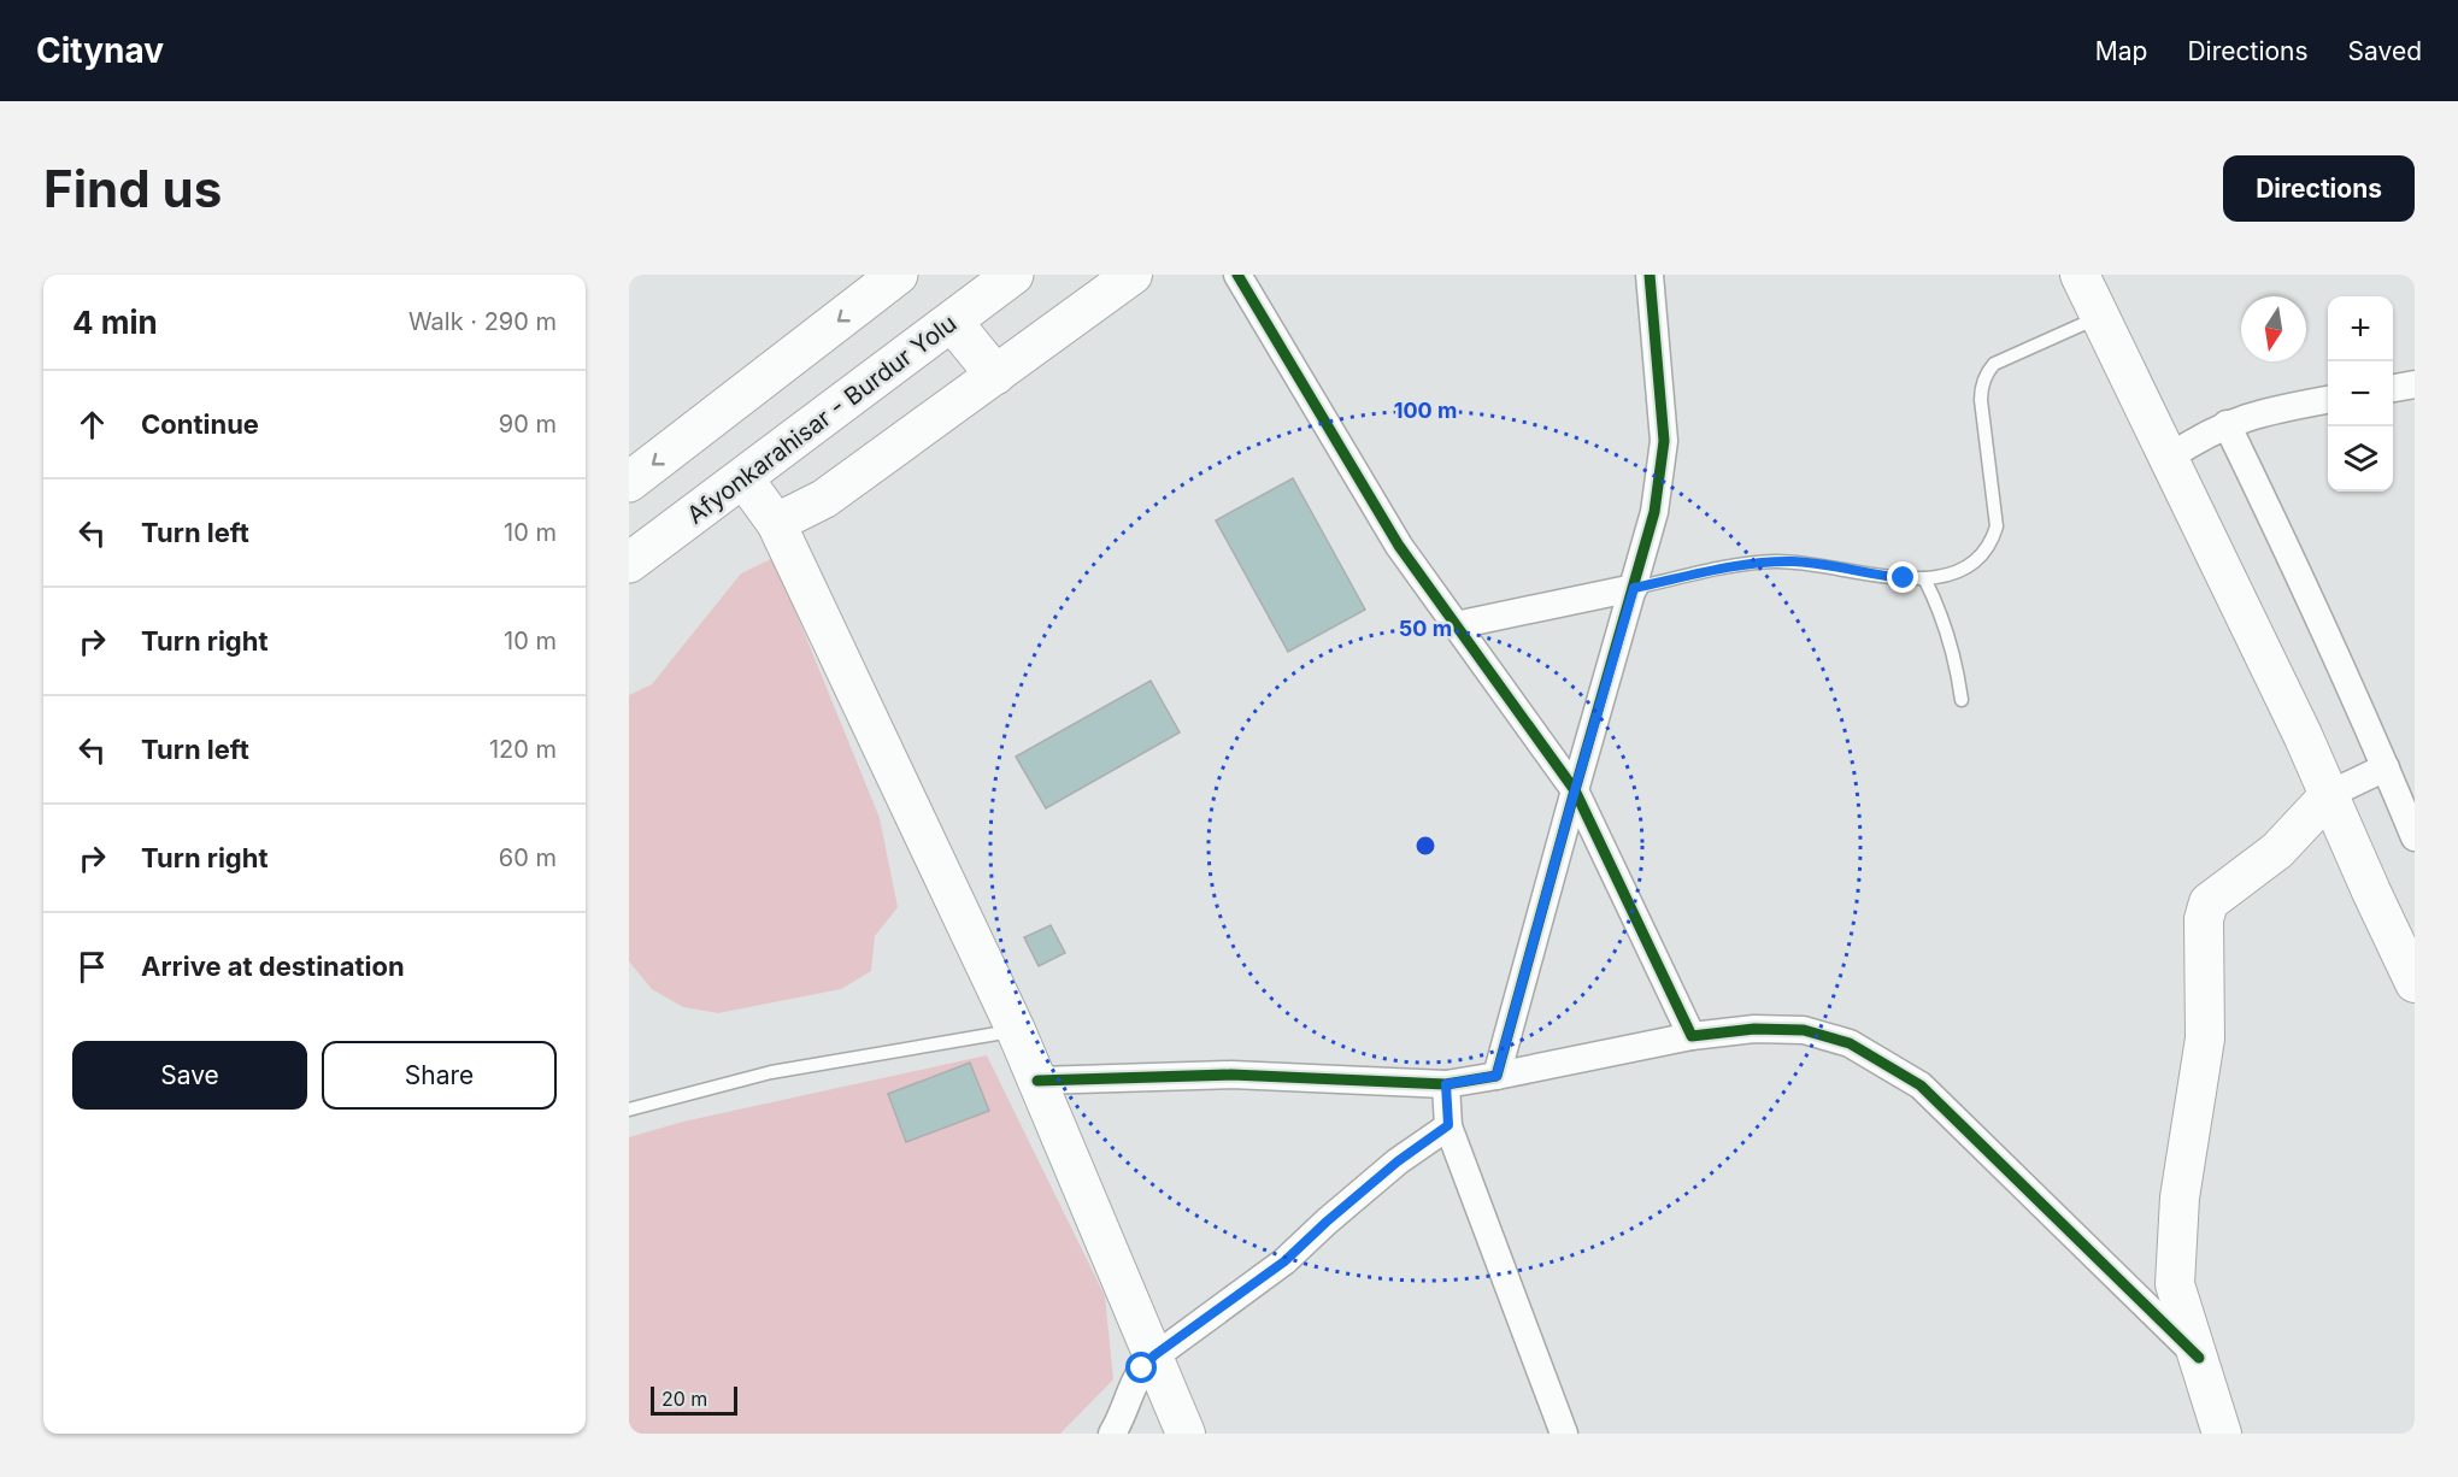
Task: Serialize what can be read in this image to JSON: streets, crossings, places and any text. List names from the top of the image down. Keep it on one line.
{"streets":{"highway":["Afyonkarahisar - Burdur Yolu"]},"scale_bar":"20 m","north":"bottom","page":{"header":"Citynav","nav":["Map","Directions","Saved"],"buttons":["Directions",["Save","Share"]],"title":"Find us","heading":["4 min","Walk · 290 m"],"map_buttons":["+","−"],"list":[["Continue","90 m"],["Turn left","10 m"],["Turn right","10 m"],["Turn left","120 m"],["Turn right","60 m"],"Arrive at destination"],"scale":"20 m"},"rings":["100 m","50 m"]}
